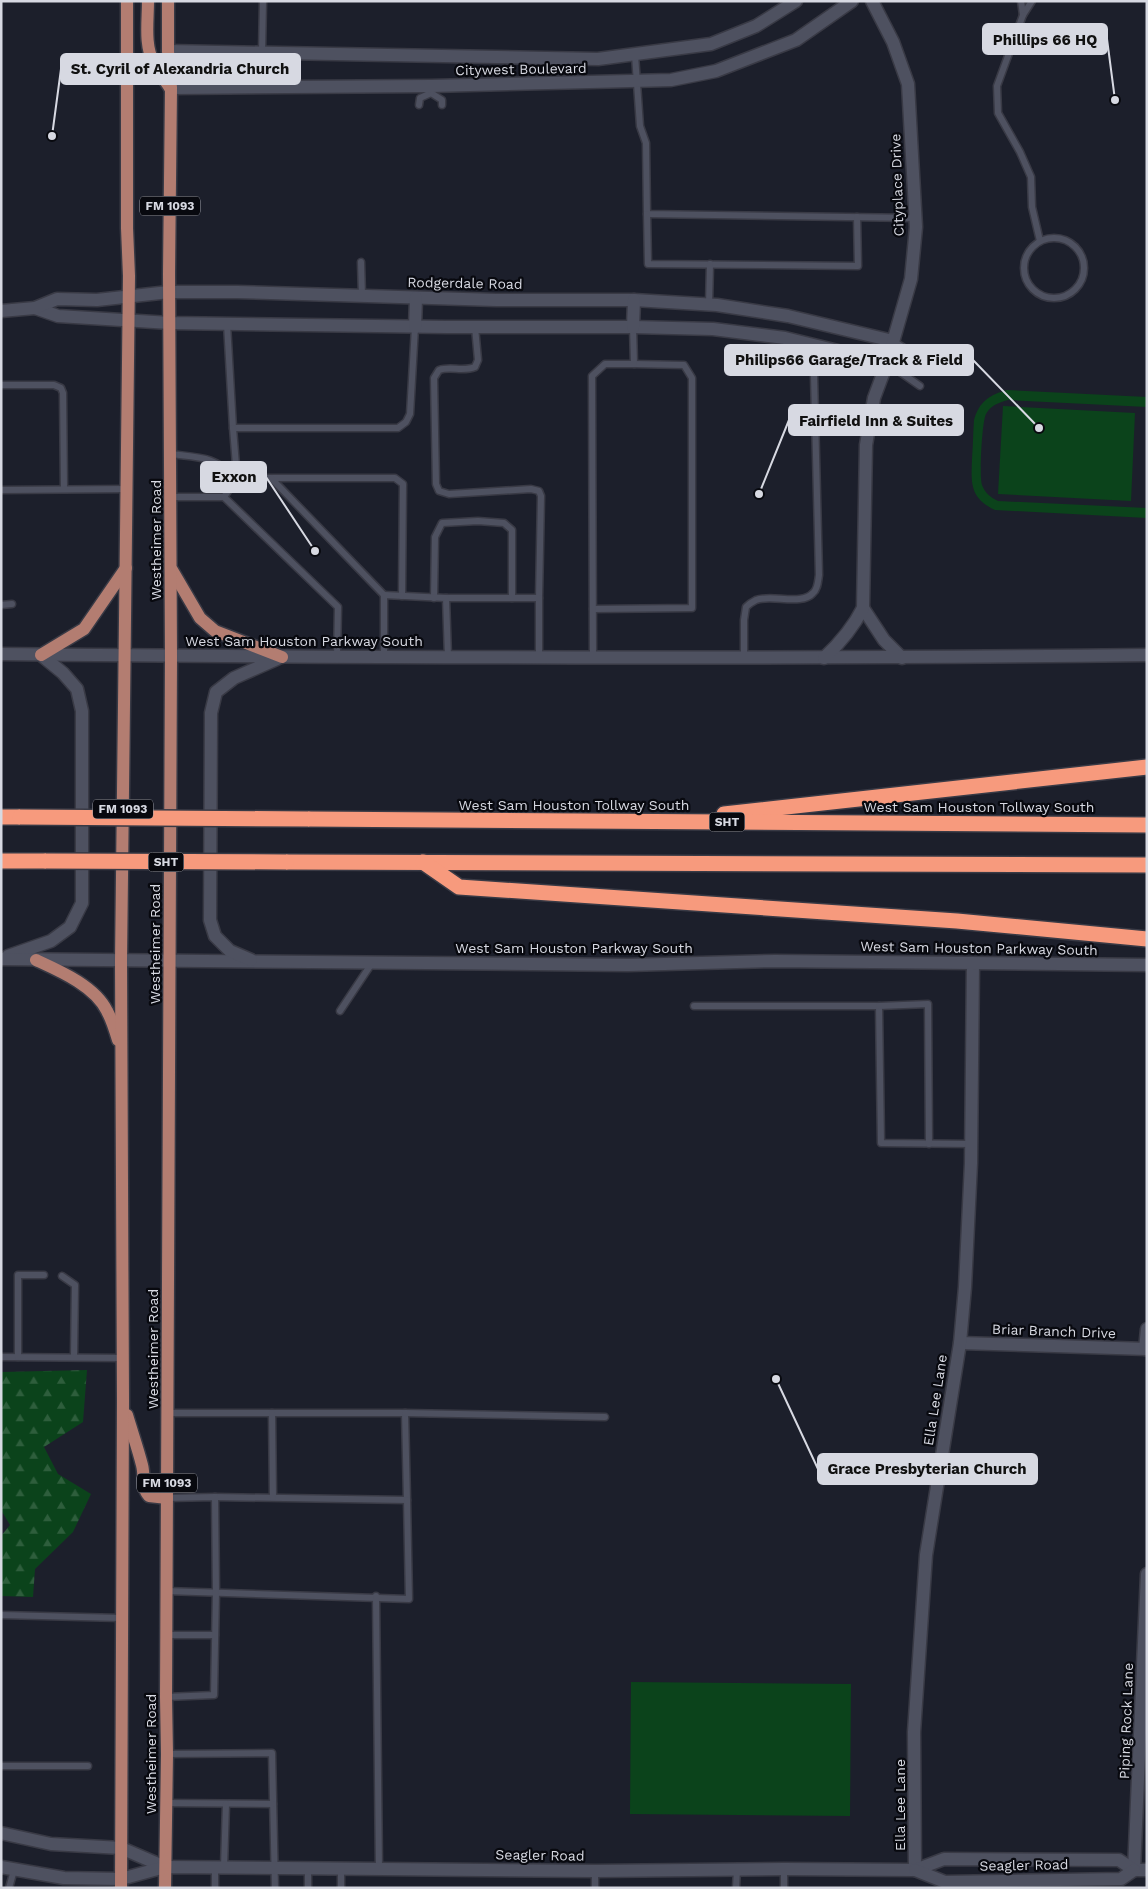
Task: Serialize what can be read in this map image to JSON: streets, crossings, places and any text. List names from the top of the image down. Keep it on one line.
{"streets":{"highway":["West Sam Houston Tollway South","SHT"],"main road":["FM 1093","Westheimer Road"],"street":["Citywest Boulevard","Cityplace Drive","Rodgerdale Road","West Sam Houston Parkway South","Briar Branch Drive","Ella Lee Lane","Piping Rock Lane","Seagler Road"]},"crossings":[["Citywest Boulevard","Westheimer Road"],["Cityplace Drive","Rodgerdale Road"],["Cityplace Drive","West Sam Houston Parkway South"],["Rodgerdale Road","Westheimer Road"],["Westheimer Road","West Sam Houston Parkway South"],["Westheimer Road","Seagler Road"],["West Sam Houston Parkway South","Ella Lee Lane"],["Briar Branch Drive","Ella Lee Lane"],["Ella Lee Lane","Seagler Road"],["Piping Rock Lane","Seagler Road"]],"places":["Phillips 66 HQ","St. Cyril of Alexandria Church","Philips66 Garage/Track & Field","Fairfield Inn & Suites","Exxon","Grace Presbyterian Church"]}
